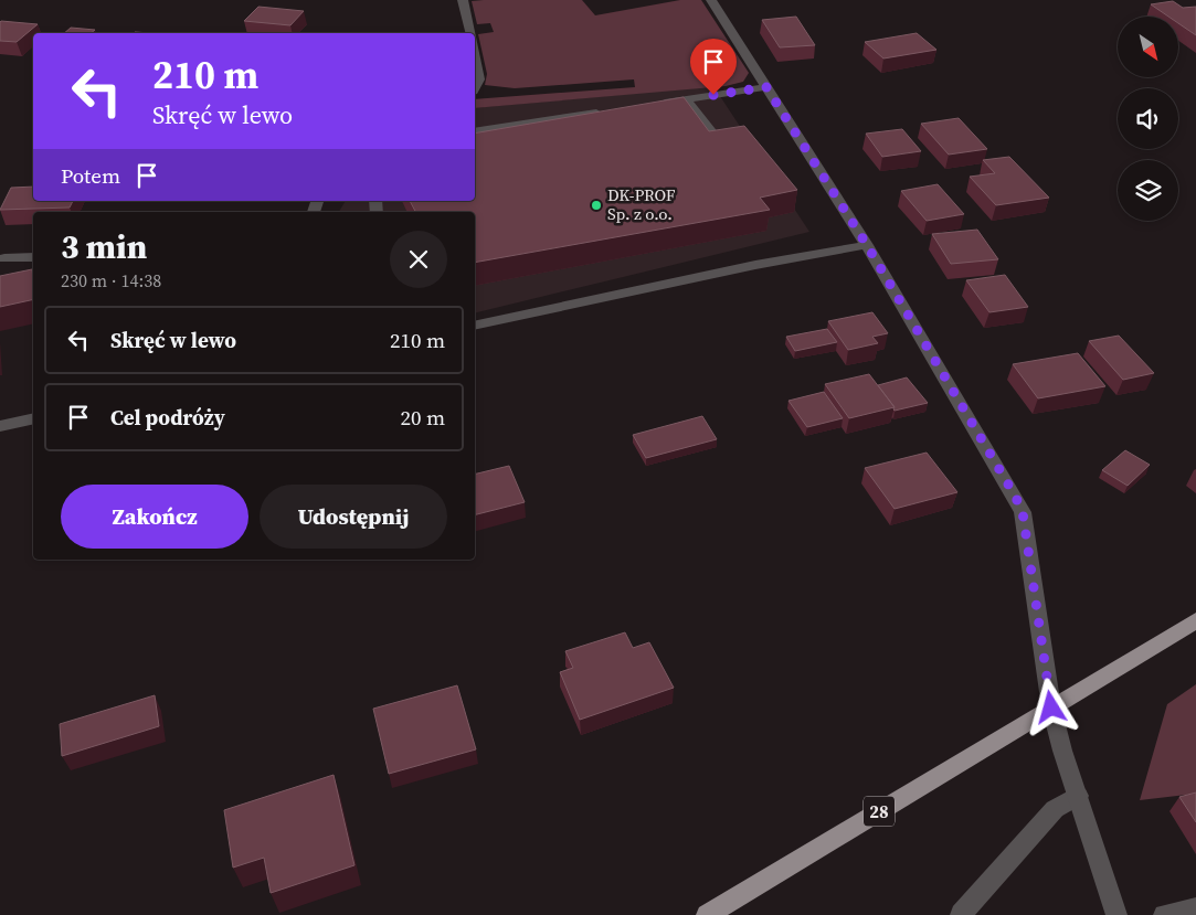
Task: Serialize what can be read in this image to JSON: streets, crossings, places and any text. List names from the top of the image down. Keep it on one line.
{"streets":{"main road":["28"]},"places":["DK-PROF Sp. z o.o."],"north":"bottom right","page":{"turn":["210 m","Skręć w lewo"],"then":"Potem","heading":["3 min","230 m · 14:38"],"list":[{"name":"Skręć w lewo","value":"210 m"},{"name":"Cel podróży","value":"20 m"}],"buttons":["Zakończ","Udostępnij"]}}
